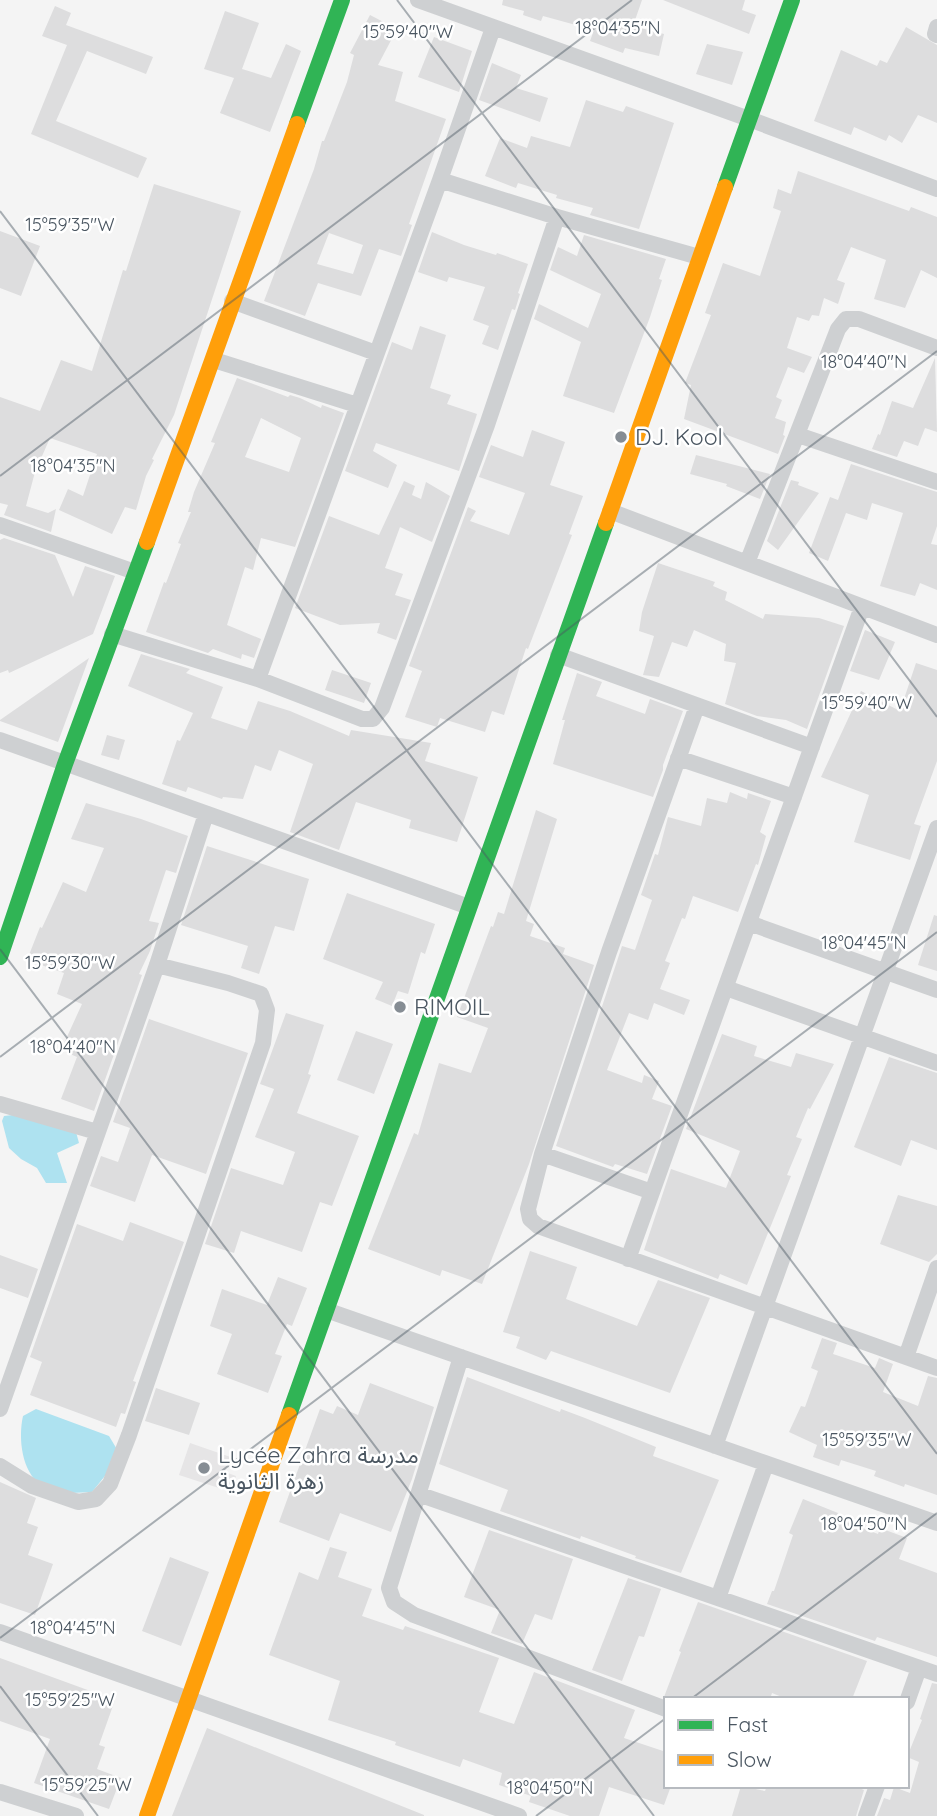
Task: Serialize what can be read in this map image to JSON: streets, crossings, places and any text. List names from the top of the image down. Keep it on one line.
{"places":["DJ. Kool","RIMOIL","Lycée Zahra مدرسة زهرة الثانوية"],"legend":["Fast","Slow"],"coordinates":["18°04'35\"N","15°59'40\"W","15°59'35\"W","18°04'40\"N","18°04'45\"N","15°59'30\"W","18°04'50\"N","15°59'25\"W"]}
